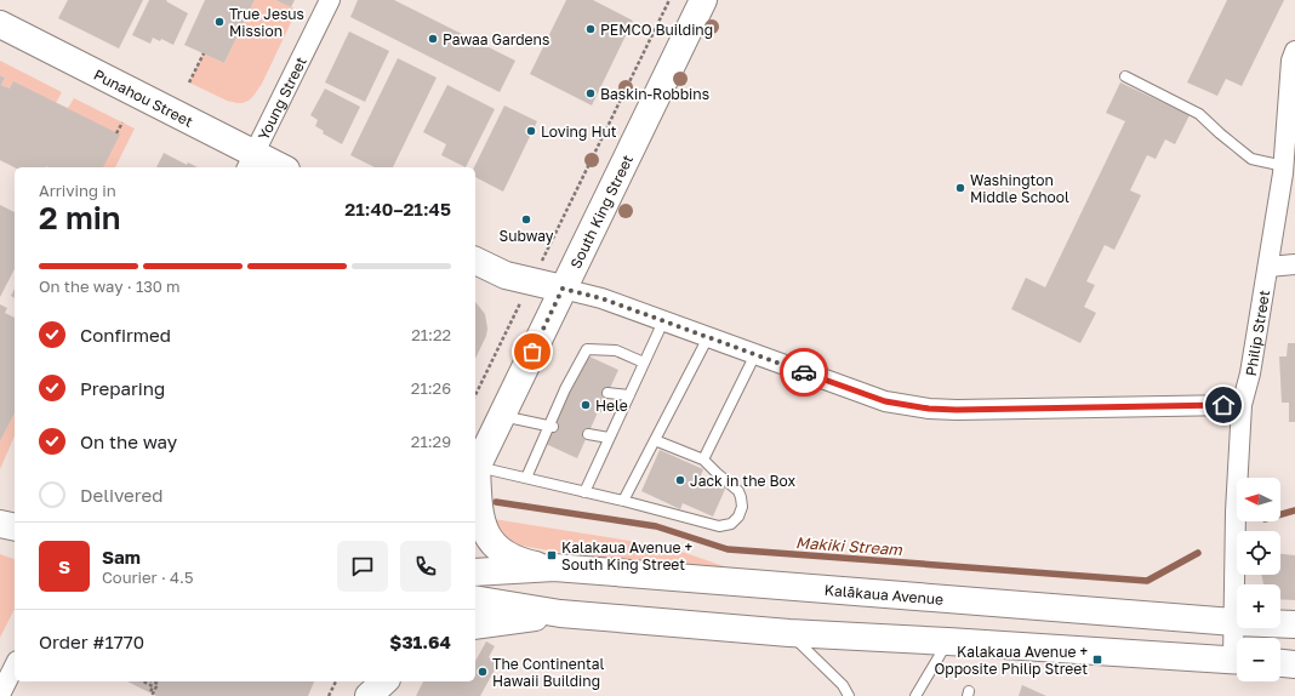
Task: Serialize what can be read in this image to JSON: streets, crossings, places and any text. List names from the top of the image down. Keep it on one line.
{"streets":{"main road":["Punahou Street","South King Street","Kalākaua Avenue"],"street":["Young Street","Philip Street"]},"crossings":[["Punahou Street","Young Street"],["Philip Street","Kalākaua Avenue"]],"water":["Makiki Stream"],"places":{"other":["True Jesus Mission","PEMCO Building","Pawaa Gardens","Baskin-Robbins","Loving Hut","Washington Middle School","Subway","Hele","Jack in the Box","The Continental Hawaii Building"],"transit":["Kalakaua Avenue + South King Street","Kalakaua Avenue + Opposite Philip Street"]},"north":"left","page":{"heading":["2 min","Arriving in","21:40–21:45"],"panel":["Sam","Courier · 4.5","Order #1770","$31.64"],"bar":"On the way · 130 m","list":[["Confirmed","21:22"],["Preparing","21:26"],["On the way","21:29"],"Delivered"],"map_buttons":["+","−"],"round":"S"}}
